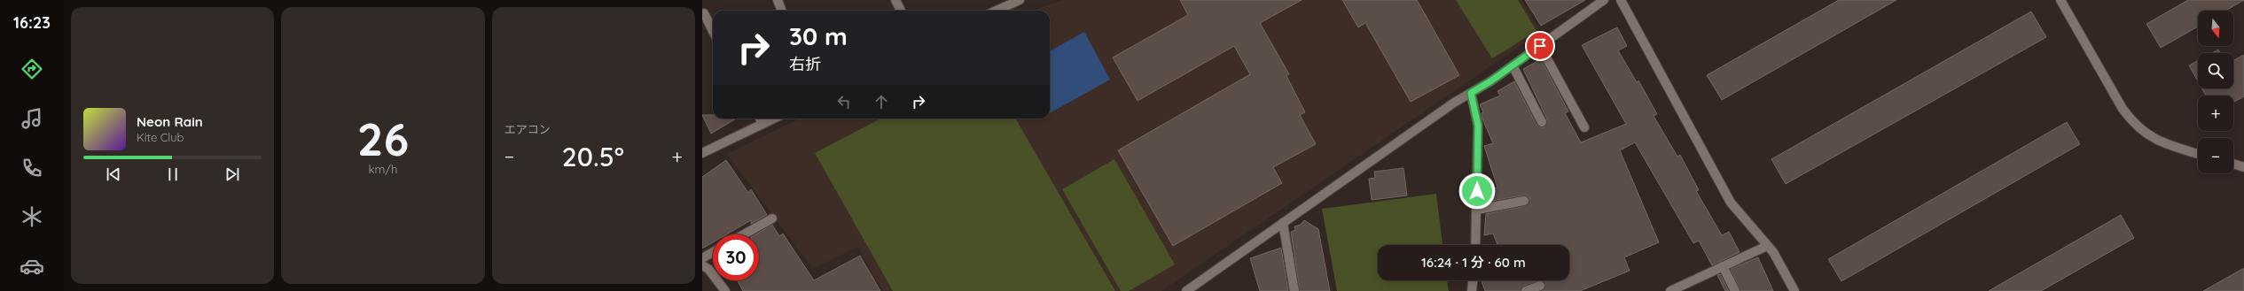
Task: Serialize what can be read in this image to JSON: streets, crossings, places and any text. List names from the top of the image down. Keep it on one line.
{"north":"bottom","page":{"tabs":"16:23","tile":[["26","km/h"],"エアコン"],"map_buttons":["+","−"],"turn":["30 m","右折"],"song":["Neon Rain","Kite Club"],"heat":["−","20.5°","+"],"limit":"30","trip":"16:24 · 1 分 · 60 m"}}
